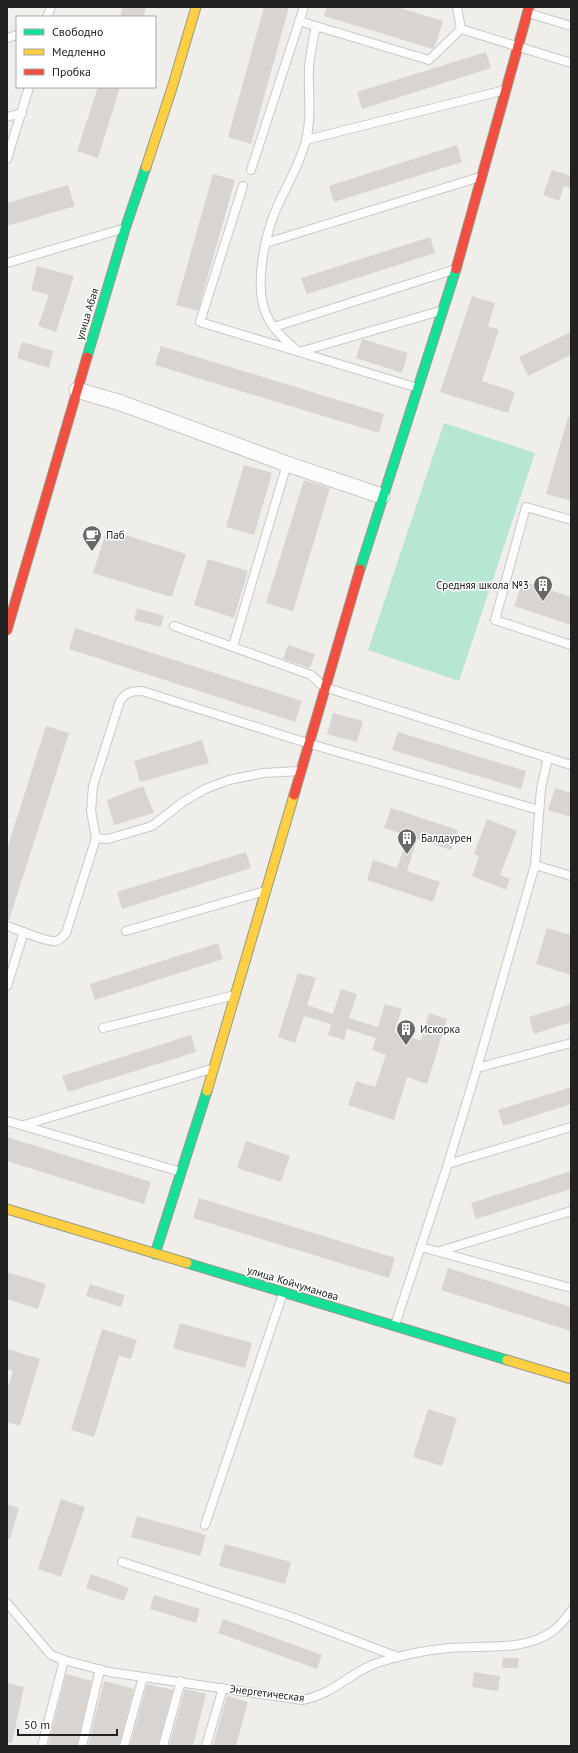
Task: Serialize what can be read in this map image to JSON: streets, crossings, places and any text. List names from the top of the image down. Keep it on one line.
{"streets":{"street":["улица Абая","улица Койчуманова"],"lane":["Энергетическая"]},"places":{"cafe":["Паб"],"building":["Средняя школа №3","Балдаурен","Искоркa"]},"legend":["Свободно","Медленно","Пробка"],"scale_bar":"50 m"}
